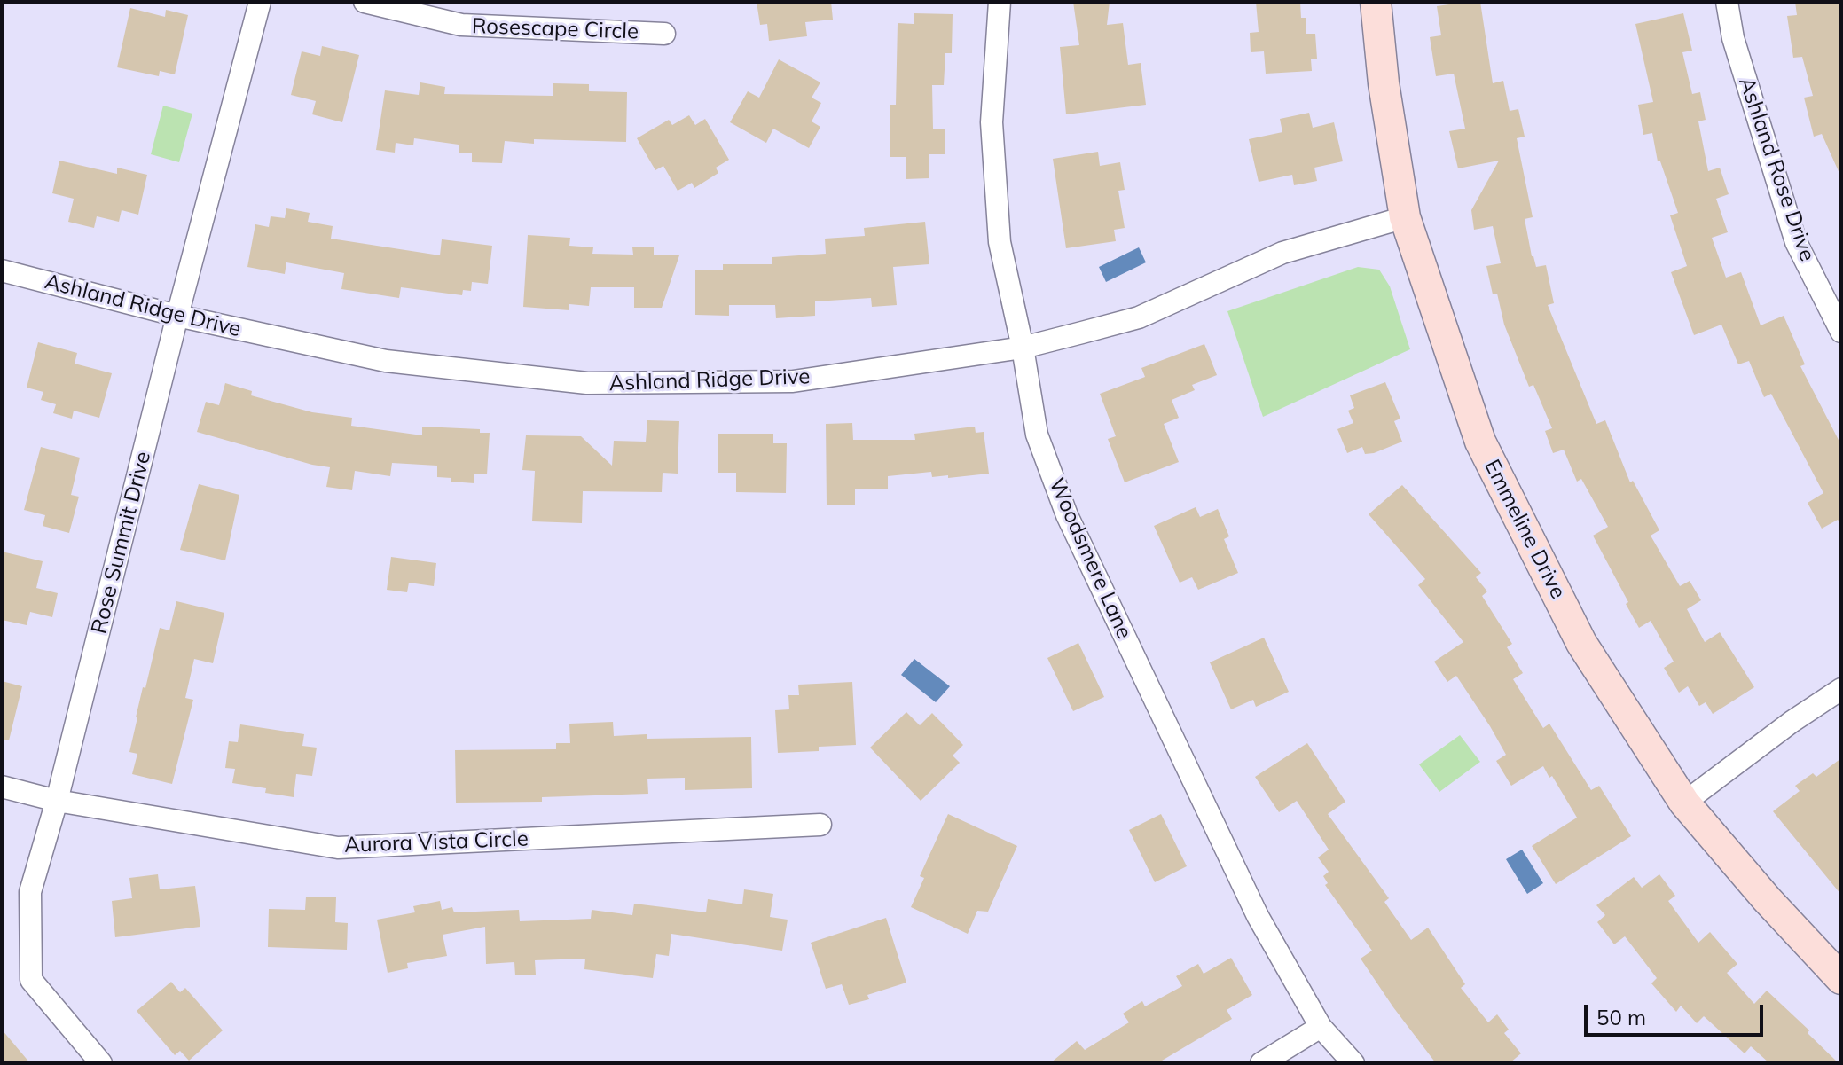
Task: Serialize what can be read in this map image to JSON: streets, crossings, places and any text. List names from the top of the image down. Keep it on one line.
{"streets":{"street":["Rosescape Circle","Ashland Rose Drive","Ashland Ridge Drive","Emmeline Drive","Rose Summit Drive","Woodsmere Lane","Aurora Vista Circle"]},"crossings":[["Ashland Ridge Drive","Emmeline Drive"],["Ashland Ridge Drive","Rose Summit Drive"],["Ashland Ridge Drive","Woodsmere Lane"],["Rose Summit Drive","Aurora Vista Circle"]],"scale_bar":"50 m"}
